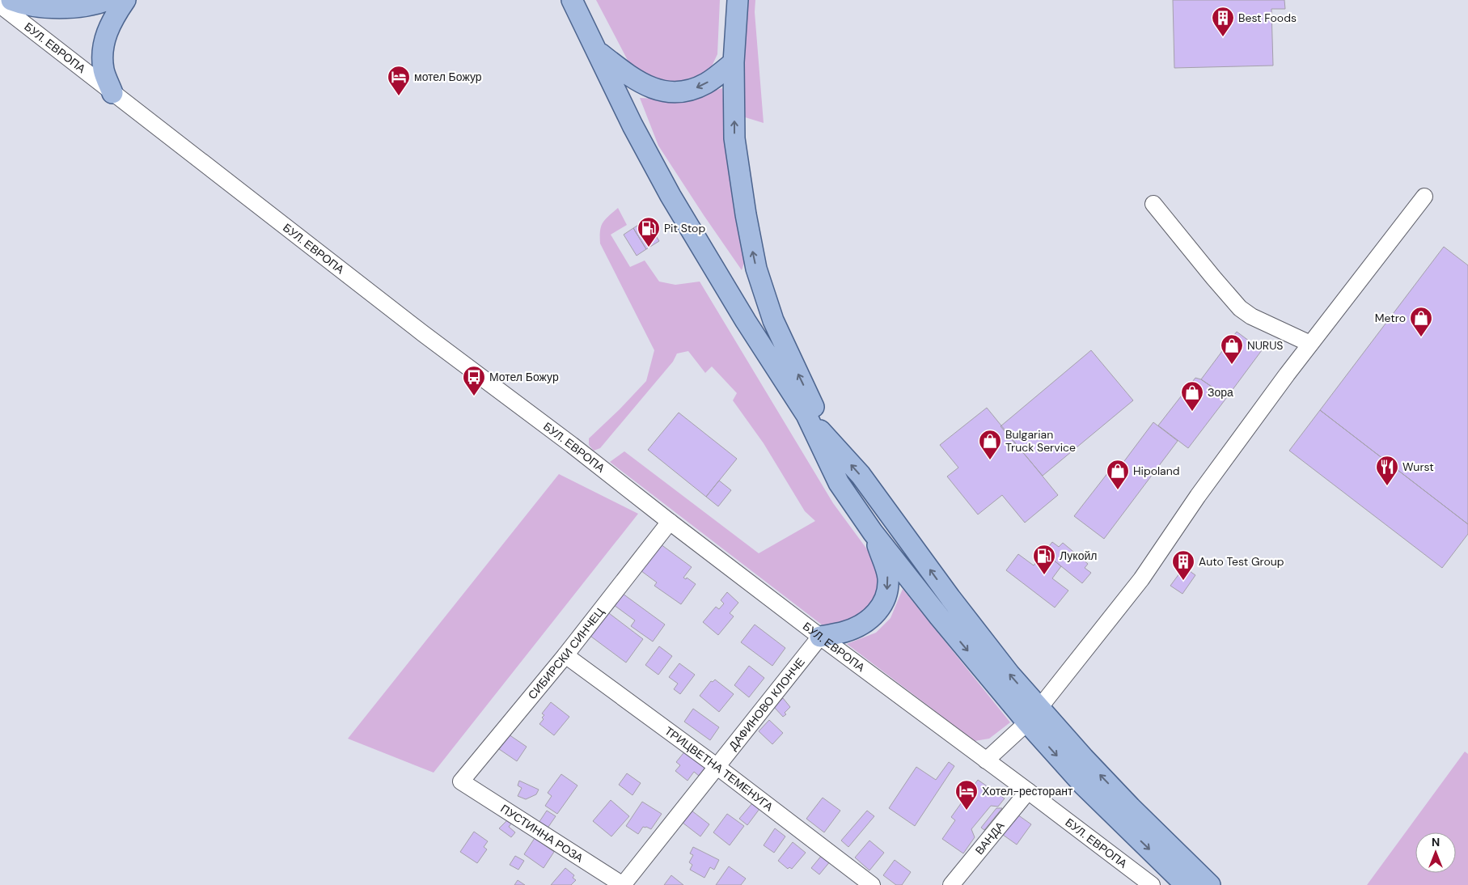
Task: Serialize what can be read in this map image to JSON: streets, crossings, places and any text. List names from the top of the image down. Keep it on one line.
{"streets":{"street":["БУЛ. ЕВРОПА","СИБИРСКИ СИНЧЕЦ","ДАФИНОВО КЛОНЧЕ","ТРИЦВЕТНА ТЕМЕНУГА","ПУСТИННА РОЗА","ВАНДА"]},"crossings":[["БУЛ. ЕВРОПА","СИБИРСКИ СИНЧЕЦ"],["БУЛ. ЕВРОПА","ДАФИНОВО КЛОНЧЕ"],["БУЛ. ЕВРОПА","ВАНДА"],["СИБИРСКИ СИНЧЕЦ","ТРИЦВЕТНА ТЕМЕНУГА"],["СИБИРСКИ СИНЧЕЦ","ПУСТИННА РОЗА"],["ДАФИНОВО КЛОНЧЕ","ТРИЦВЕТНА ТЕМЕНУГА"],["ДАФИНОВО КЛОНЧЕ","ПУСТИННА РОЗА"]],"places":{"building":["Best Foods","Auto Test Group"],"hotel":["мотел Божур","Хотел-ресторант"],"fuel station":["Pit Stop","Лукойл"],"shop":["Metro","NURUS","Зора","Bulgarian Truck Service","Hipoland"],"bus stop":["Мотел Божур"],"restaurant":["Wurst"]},"north":"top"}
